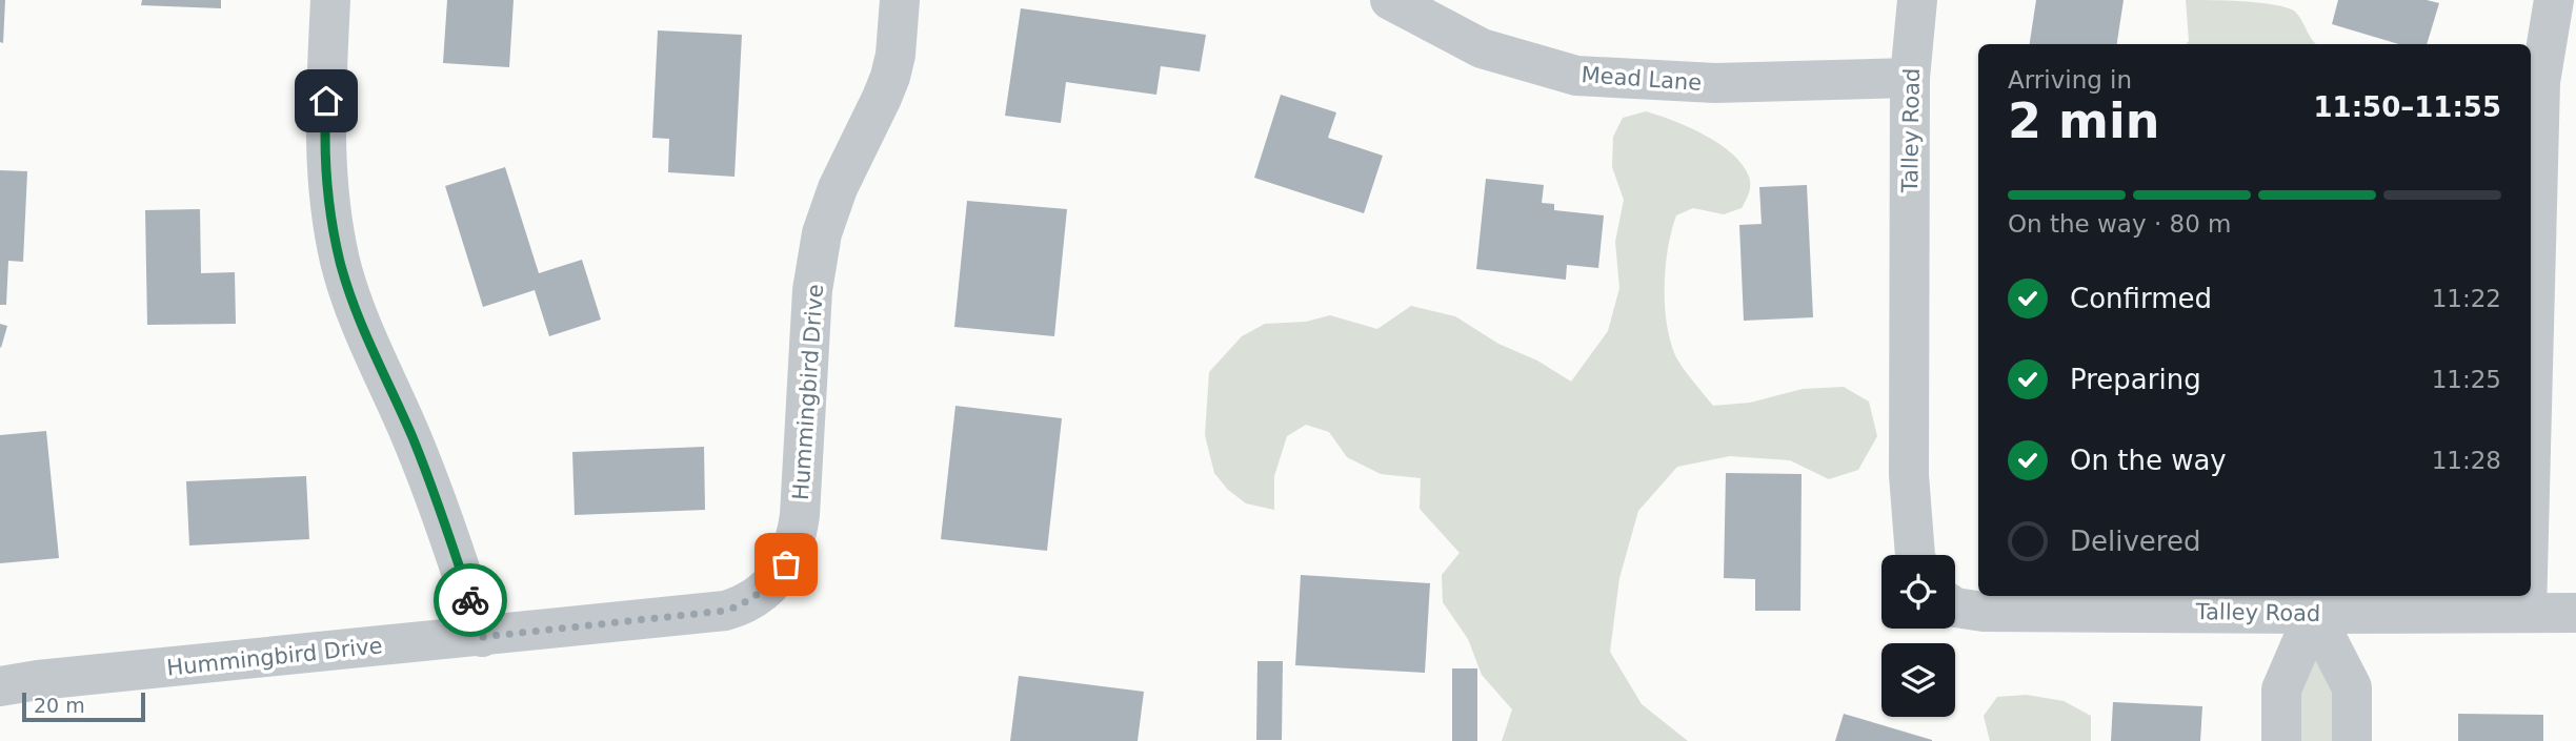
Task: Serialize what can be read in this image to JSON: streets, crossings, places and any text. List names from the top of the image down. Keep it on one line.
{"streets":{"street":["Mead Lane","Talley Road","Hummingbird Drive"]},"crossings":[["Mead Lane","Talley Road"]],"scale_bar":"20 m","page":{"heading":["2 min","Arriving in","11:50–11:55"],"bar":"On the way · 80 m","list":[["Confirmed","11:22"],["Preparing","11:25"],["On the way","11:28"],"Delivered"],"scale":"20 m"}}
